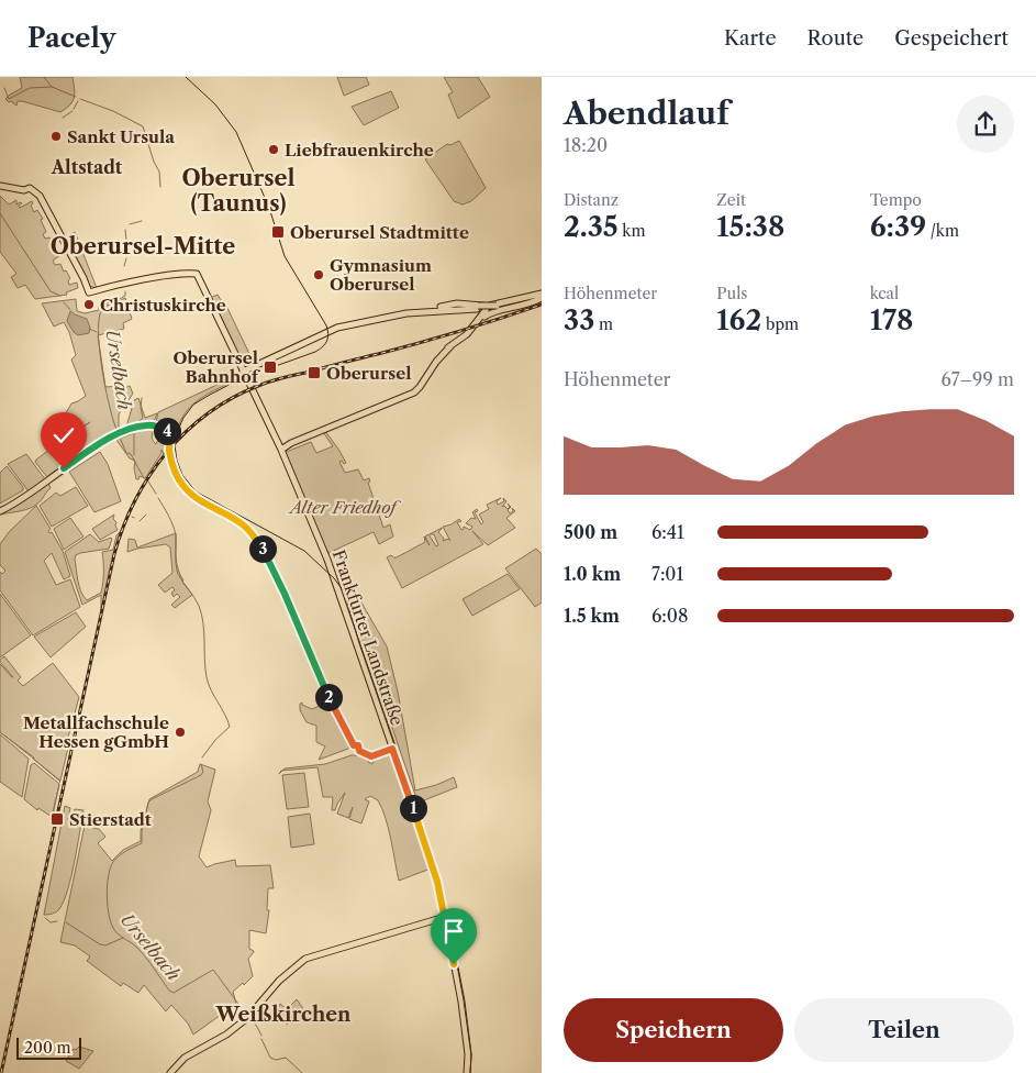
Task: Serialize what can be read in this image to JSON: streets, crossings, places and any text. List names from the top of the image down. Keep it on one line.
{"streets":{"main road":["Frankfurter Landstraße"]},"districts":["Altstadt","Oberursel (Taunus)","Oberursel-Mitte","Weißkirchen"],"water":["Urselbach"],"parks":["Alter Friedhof"],"places":{"other":["Sankt Ursula","Liebfrauenkirche","Gymnasium Oberursel","Christuskirche","Metallfachschule Hessen gGmbH"],"transit":["Oberursel Stadtmitte","Oberursel Bahnhof","Oberursel","Stierstadt"]},"scale_bar":"200 m","page":{"header":"Pacely","nav":["Karte","Route","Gespeichert"],"heading":["Abendlauf","18:20"],"stats":[["Distanz","2.35 km"],["Zeit","15:38"],["Tempo","6:39 /km"],["Höhenmeter","33 m"],["Puls","162 bpm"],["kcal","178"]],"chart":["Höhenmeter","67–99 m"],"pins":["4","3","2","1"],"list":[{"name":"500 m","note":"6:41"},{"name":"1.0 km","note":"7:01"},{"name":"1.5 km","note":"6:08"}],"buttons":["Speichern","Teilen"],"scale":"200 m"}}
